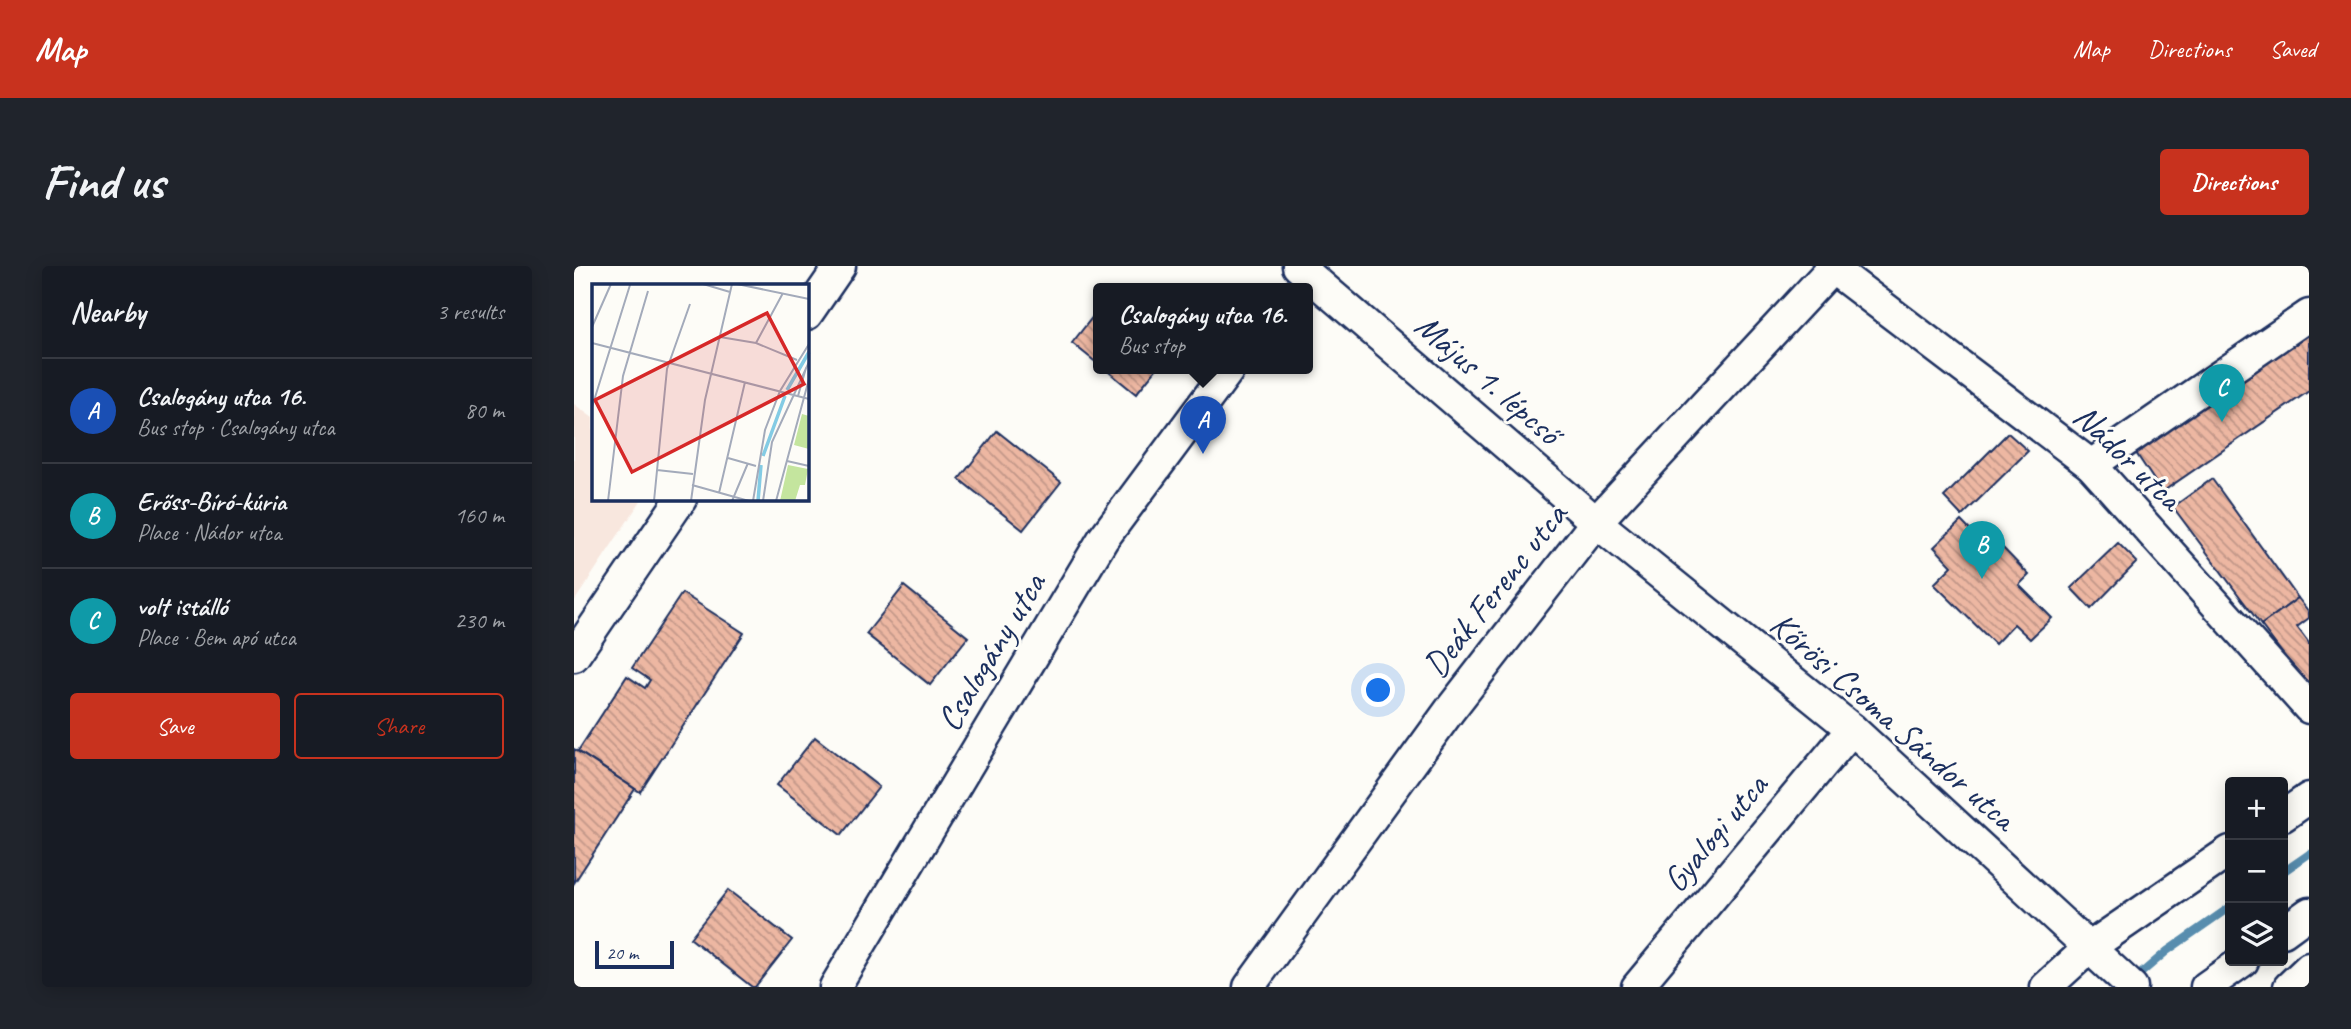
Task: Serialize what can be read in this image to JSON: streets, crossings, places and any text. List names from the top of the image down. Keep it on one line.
{"streets":{"street":["Május 1. lépcső","Nádor utca","Deák Ferenc utca","Csalogány utca","Kőrösi Csoma Sándor utca","Gyalogi utca"]},"crossings":[["Május 1. lépcső","Deák Ferenc utca"],["Május 1. lépcső","Kőrösi Csoma Sándor utca"],["Nádor utca","Deák Ferenc utca"],["Deák Ferenc utca","Kőrösi Csoma Sándor utca"],["Kőrösi Csoma Sándor utca","Gyalogi utca"]],"scale_bar":"20 m","page":{"header":"Map","nav":["Map","Directions","Saved"],"buttons":["Directions",["Save","Share"]],"title":"Find us","heading":["Nearby","3 results"],"popup":["Csalogány utca 16.","Bus stop"],"list":[{"mark":"A","name":"Csalogány utca 16.","note":"Bus stop · Csalogány utca","value":"80 m"},{"mark":"B","name":"Erőss-Bíró-kúria","note":"Place · Nádor utca","value":"160 m"},{"mark":"C","name":"volt istálló","note":"Place · Bem apó utca","value":"230 m"}],"pins":["C","A","B"],"map_buttons":["+","−"],"scale":"20 m"}}
